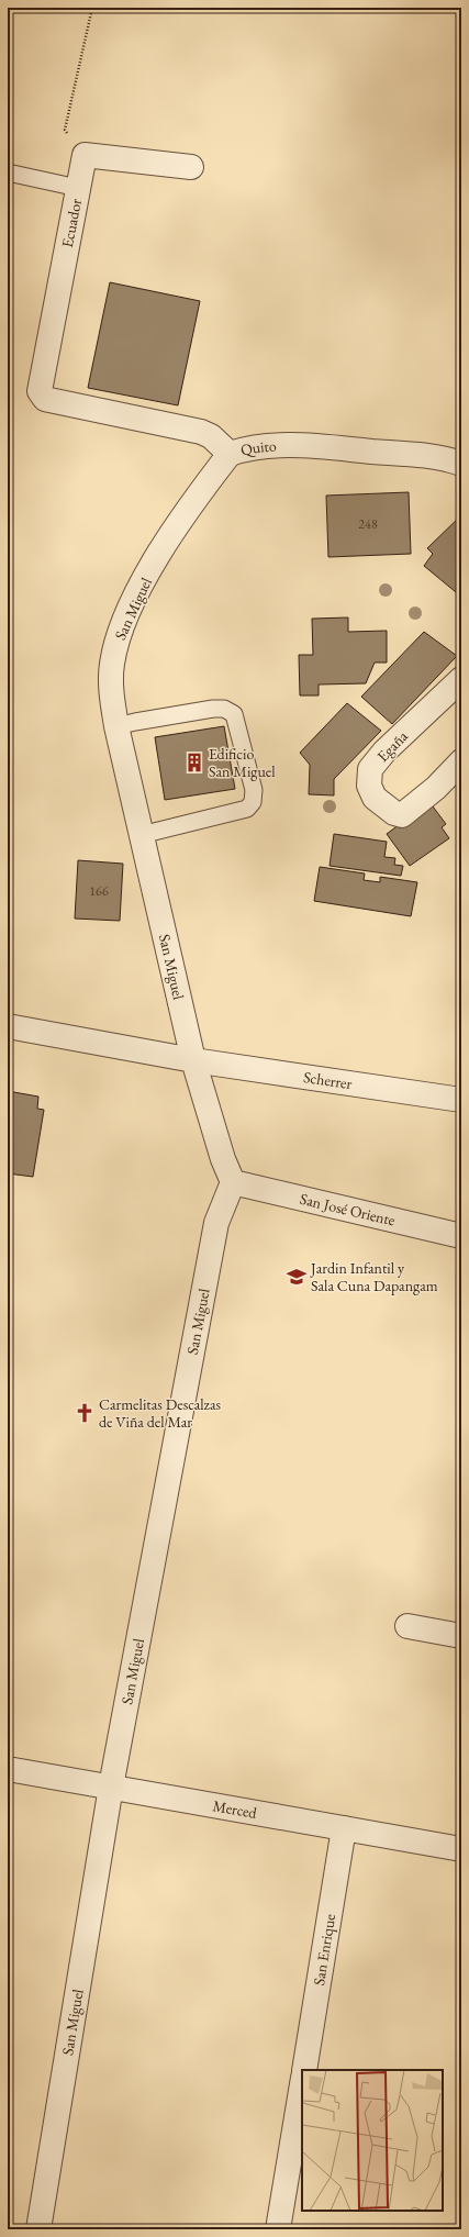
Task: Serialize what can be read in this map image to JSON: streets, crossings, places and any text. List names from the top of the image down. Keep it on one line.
{"streets":{"street":["Ecuador","Quito","San Miguel","Egaña","Scherrer","San José Oriente","Merced","San Enrique"]},"crossings":[["Ecuador","Quito"],["Quito","San Miguel"],["San Miguel","Scherrer"],["San Miguel","San José Oriente"],["San Miguel","Merced"],["Merced","San Enrique"]],"places":{"building":["Edificio San Miguel"],"school or university":["Jardin Infantil y Sala Cuna Dapangam"],"church":["Carmelitas Descalzas de Viña del Mar"]},"house_numbers":["248","166"]}
